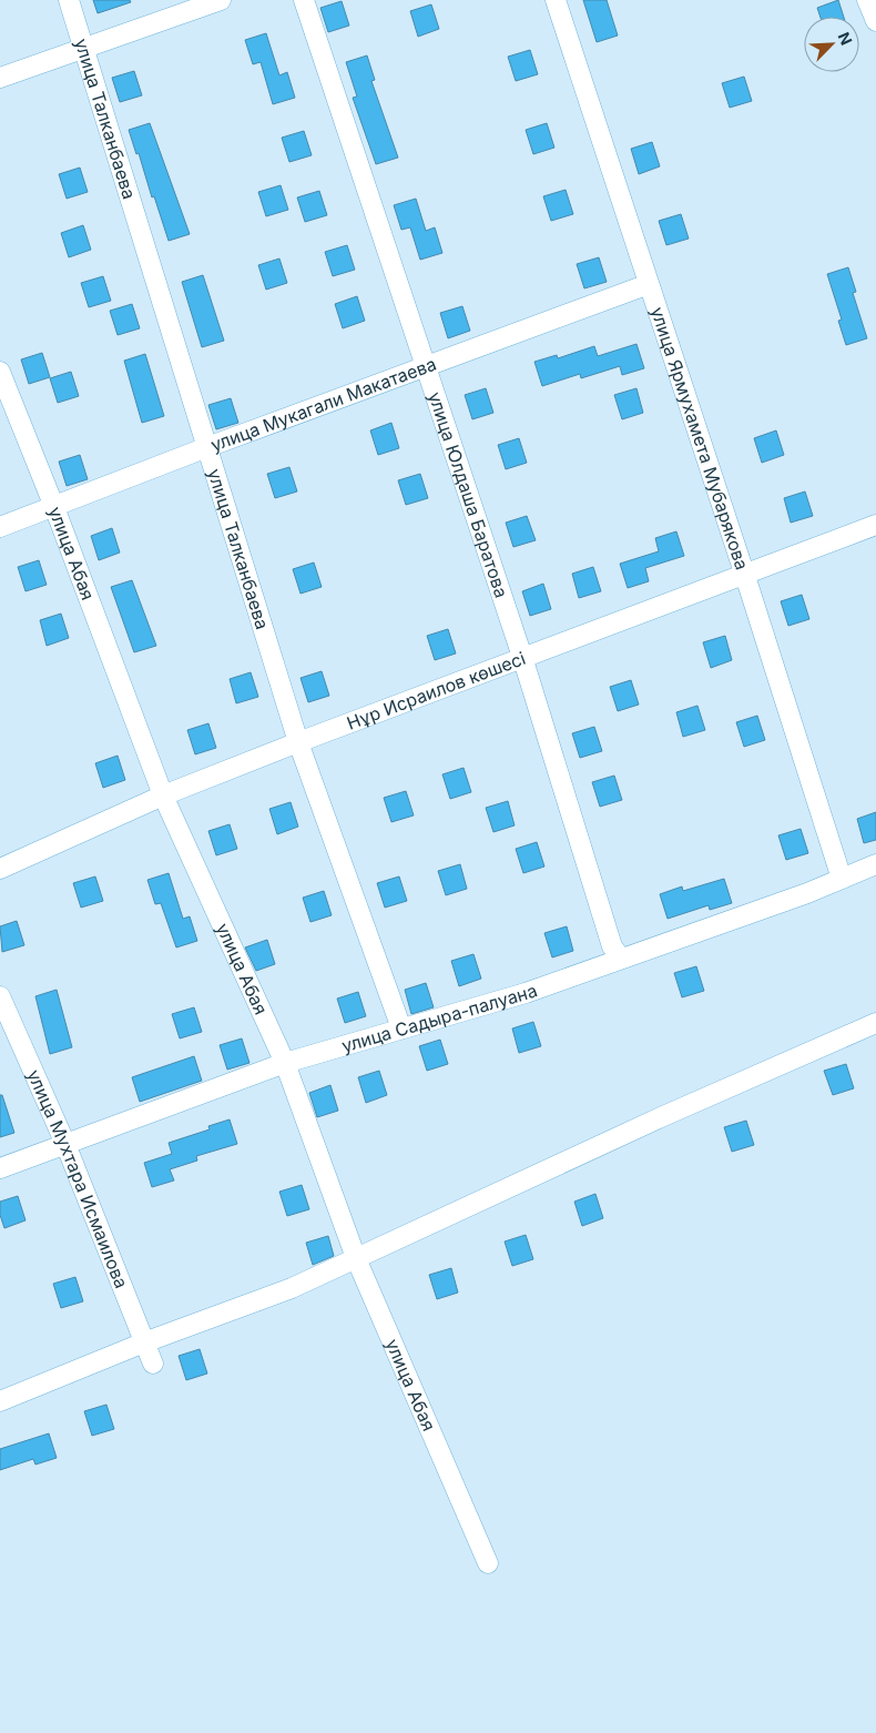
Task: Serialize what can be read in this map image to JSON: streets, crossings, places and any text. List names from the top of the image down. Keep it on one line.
{"streets":{"street":["улица Талканбаева","улица Мукагали Макатаева","улица Ярмухамета Мубарякова","улица Юлдаша Баратова","улица Абая","Нұр Исраилов көшесі","улица Садыра-палуана","улица Мухтара Исмаилова"]},"crossings":[["улица Талканбаева","улица Мукагали Макатаева"],["улица Талканбаева","Нұр Исраилов көшесі"],["улица Талканбаева","улица Садыра-палуана"],["улица Мукагали Макатаева","улица Ярмухамета Мубарякова"],["улица Мукагали Макатаева","улица Юлдаша Баратова"],["улица Мукагали Макатаева","улица Абая"],["улица Ярмухамета Мубарякова","Нұр Исраилов көшесі"],["улица Ярмухамета Мубарякова","улица Садыра-палуана"],["улица Юлдаша Баратова","Нұр Исраилов көшесі"],["улица Юлдаша Баратова","улица Садыра-палуана"],["улица Абая","Нұр Исраилов көшесі"],["улица Абая","улица Садыра-палуана"],["улица Садыра-палуана","улица Мухтара Исмаилова"]],"north":"top right"}
